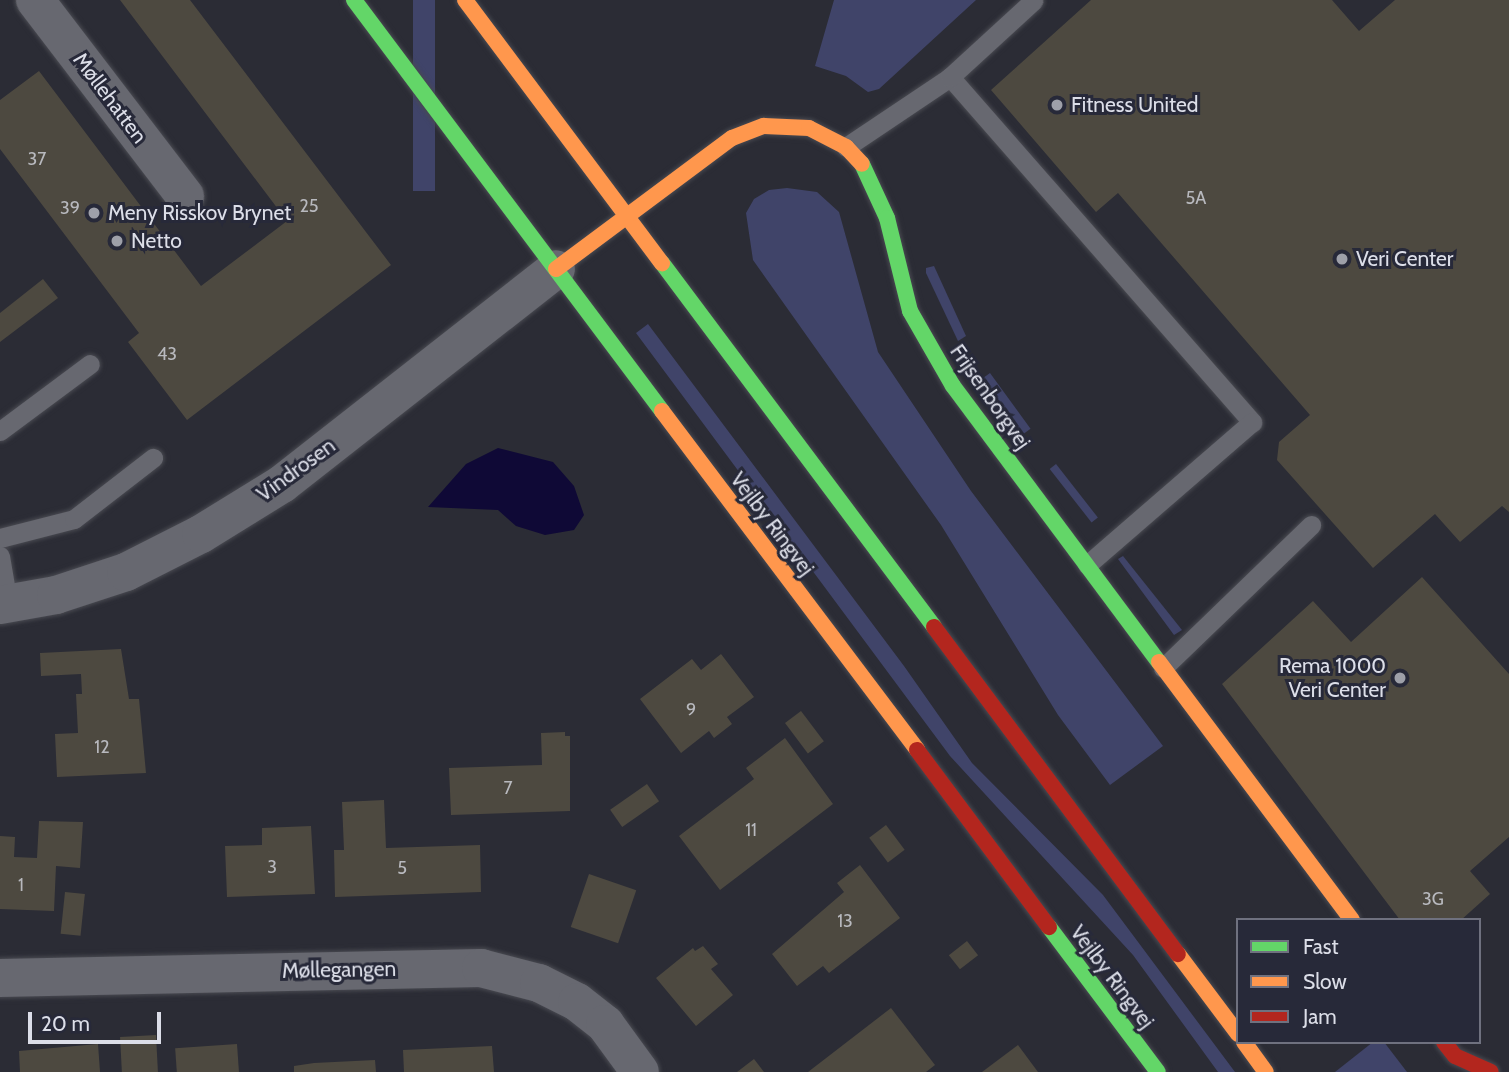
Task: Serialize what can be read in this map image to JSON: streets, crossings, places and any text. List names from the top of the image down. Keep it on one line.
{"streets":{"main road":["Frijsenborgvej","Vejlby Ringvej"],"street":["Møllehatten","Vindrosen","Møllegangen"]},"crossings":[["Frijsenborgvej","Vindrosen"],["Frijsenborgvej","Vejlby Ringvej"],["Vindrosen","Vejlby Ringvej"]],"places":["Fitness United","Meny Risskov Brynet","Netto","Veri Center","Rema 1000 Veri Center"],"house_numbers":["37","5A","25","39","43","9","12","7","11","3","5","1","3G","13"],"legend":["Fast","Slow","Jam"],"scale_bar":"20 m"}
